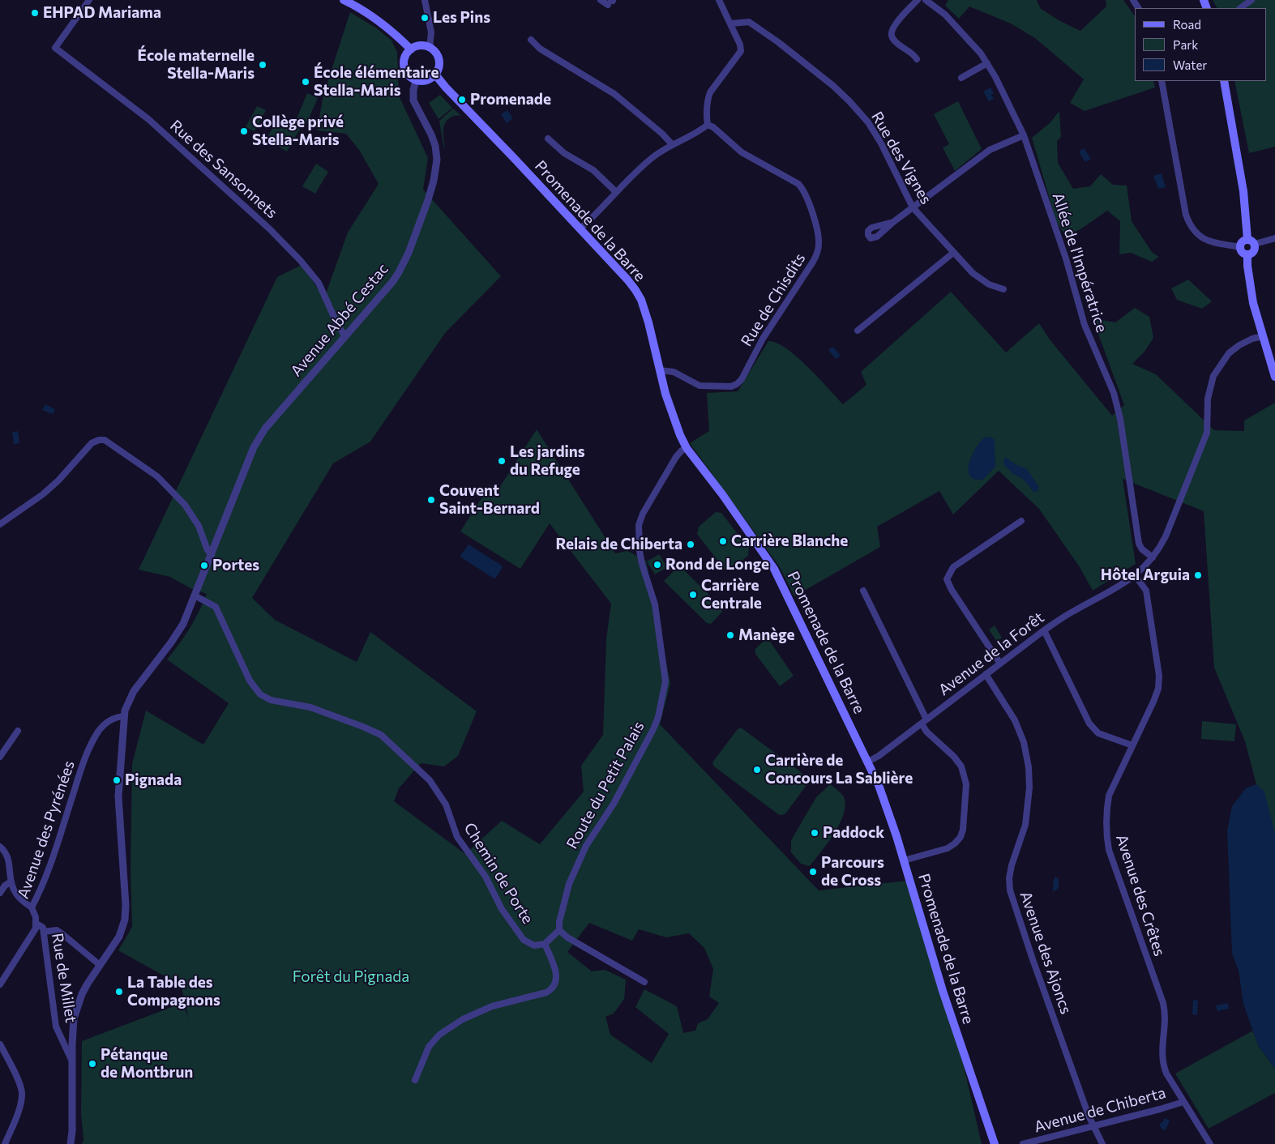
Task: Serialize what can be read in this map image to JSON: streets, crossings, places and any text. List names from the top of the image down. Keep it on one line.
{"streets":{"main road":["Promenade de la Barre"],"street":["Rue des Vignes","Rue des Sansonnets","Allée de l'Impératrice","Rue de Chisdits","Avenue Abbé Cestac","Avenue de la Forêt","Route du Petit Palais","Avenue des Pyrénées","Chemin de Porte","Avenue des Crêtes","Avenue des Ajoncs","Rue de Millet","Avenue de Chiberta"]},"crossings":[["Rue des Sansonnets","Avenue Abbé Cestac"],["Promenade de la Barre","Rue de Chisdits"],["Promenade de la Barre","Avenue Abbé Cestac"],["Promenade de la Barre","Avenue de la Forêt"],["Promenade de la Barre","Route du Petit Palais"],["Avenue Abbé Cestac","Avenue des Pyrénées"],["Avenue Abbé Cestac","Chemin de Porte"],["Avenue Abbé Cestac","Rue de Millet"],["Avenue de la Forêt","Avenue des Crêtes"],["Avenue de la Forêt","Avenue des Ajoncs"],["Avenue des Pyrénées","Rue de Millet"],["Avenue des Crêtes","Avenue de Chiberta"],["Avenue des Ajoncs","Avenue de Chiberta"]],"parks":["Forêt du Pignada"],"places":["EHPAD Mariama","Les Pins","École maternelle Stella-Maris","École élémentaire Stella-Maris","Promenade","Collège privé Stella-Maris","Les jardins du Refuge","Couvent Saint-Bernard","Carrière Blanche","Relais de Chiberta","Rond de Longe","Portes","Hôtel Arguia","Carrière Centrale","Manège","Carrière de Concours La Sablière","Pignada","Paddock","Parcours de Cross","La Table des Compagnons","Pétanque de Montbrun"],"legend":["Road","Park","Water"]}
